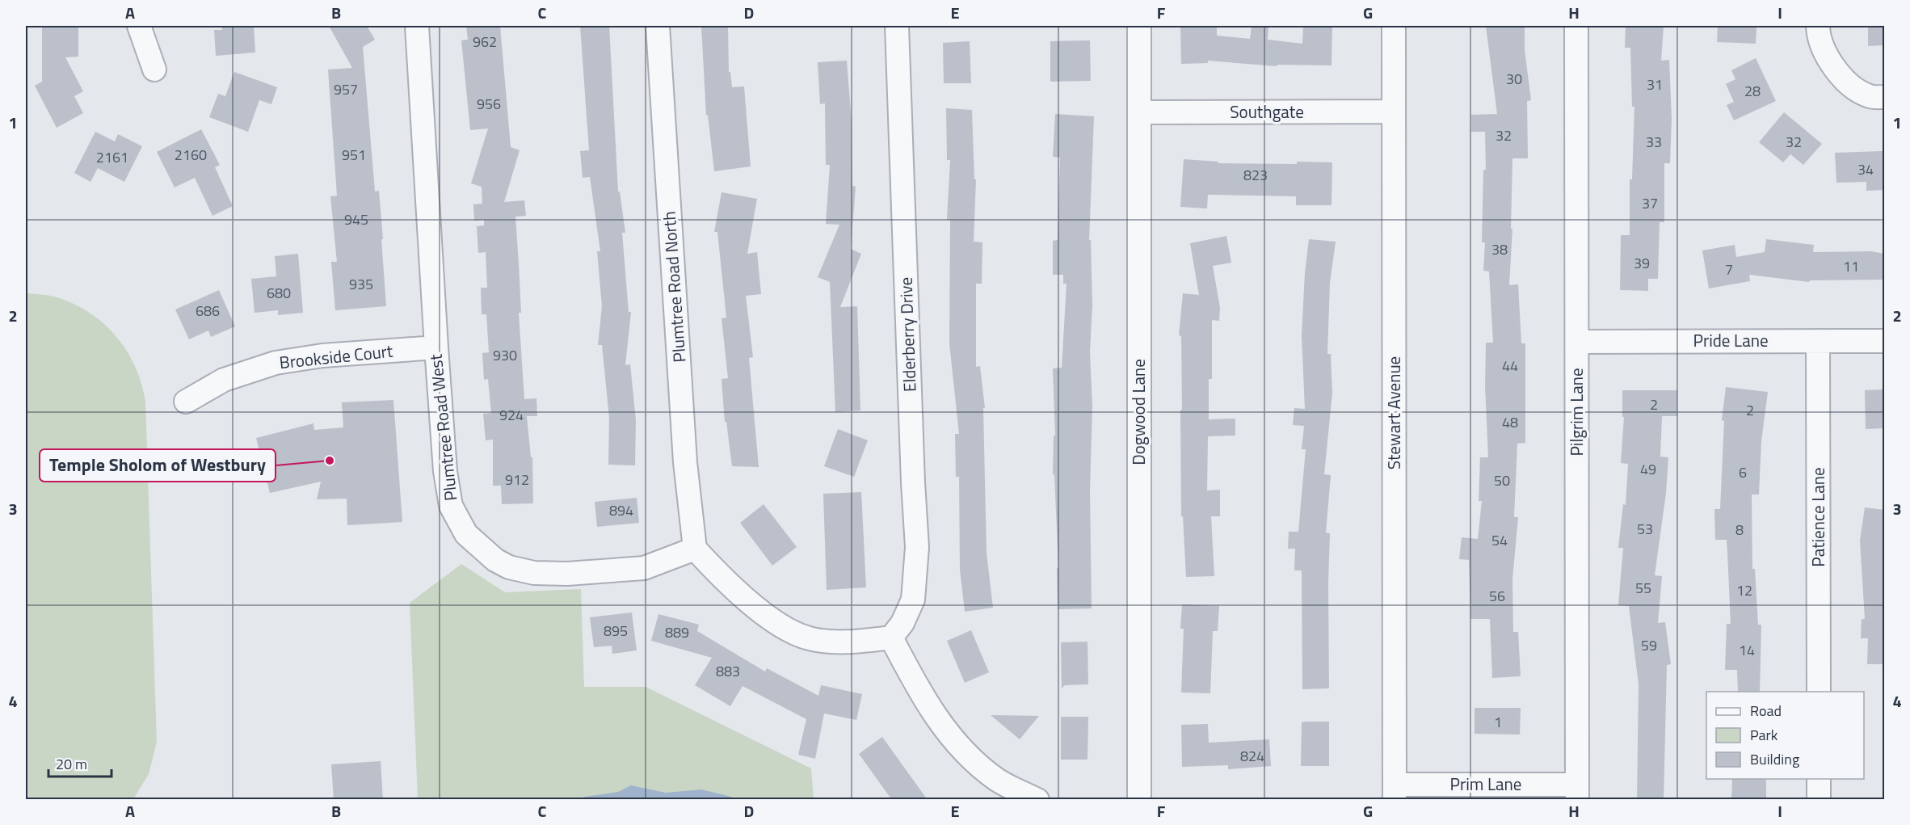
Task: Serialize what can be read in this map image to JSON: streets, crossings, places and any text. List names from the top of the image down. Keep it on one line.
{"streets":{"street":["Southgate","Plumtree Road North","Elderberry Drive","Pride Lane","Brookside Court","Dogwood Lane","Pilgrim Lane","Stewart Avenue","Plumtree Road West","Patience Lane","Prim Lane"]},"crossings":[["Southgate","Dogwood Lane"],["Southgate","Stewart Avenue"],["Plumtree Road North","Plumtree Road West"],["Pride Lane","Pilgrim Lane"],["Pride Lane","Patience Lane"],["Brookside Court","Plumtree Road West"],["Pilgrim Lane","Prim Lane"],["Stewart Avenue","Prim Lane"]],"places":["Temple Sholom of Westbury"],"house_numbers":["962","30","31","957","28","956","32","33","32","2160","951","2161","34","823","37","945","38","39","11","7","935","680","686","930","44","2","2","924","48","49","6","912","50","894","53","8","54","55","12","56","895","889","59","14","883","1","824"],"legend":["Road","Park","Building"],"scale_bar":"20 m","grid":{"columns":["A","B","C","D","E","F","G","H","I"],"rows":["1","2","3","4"]}}
